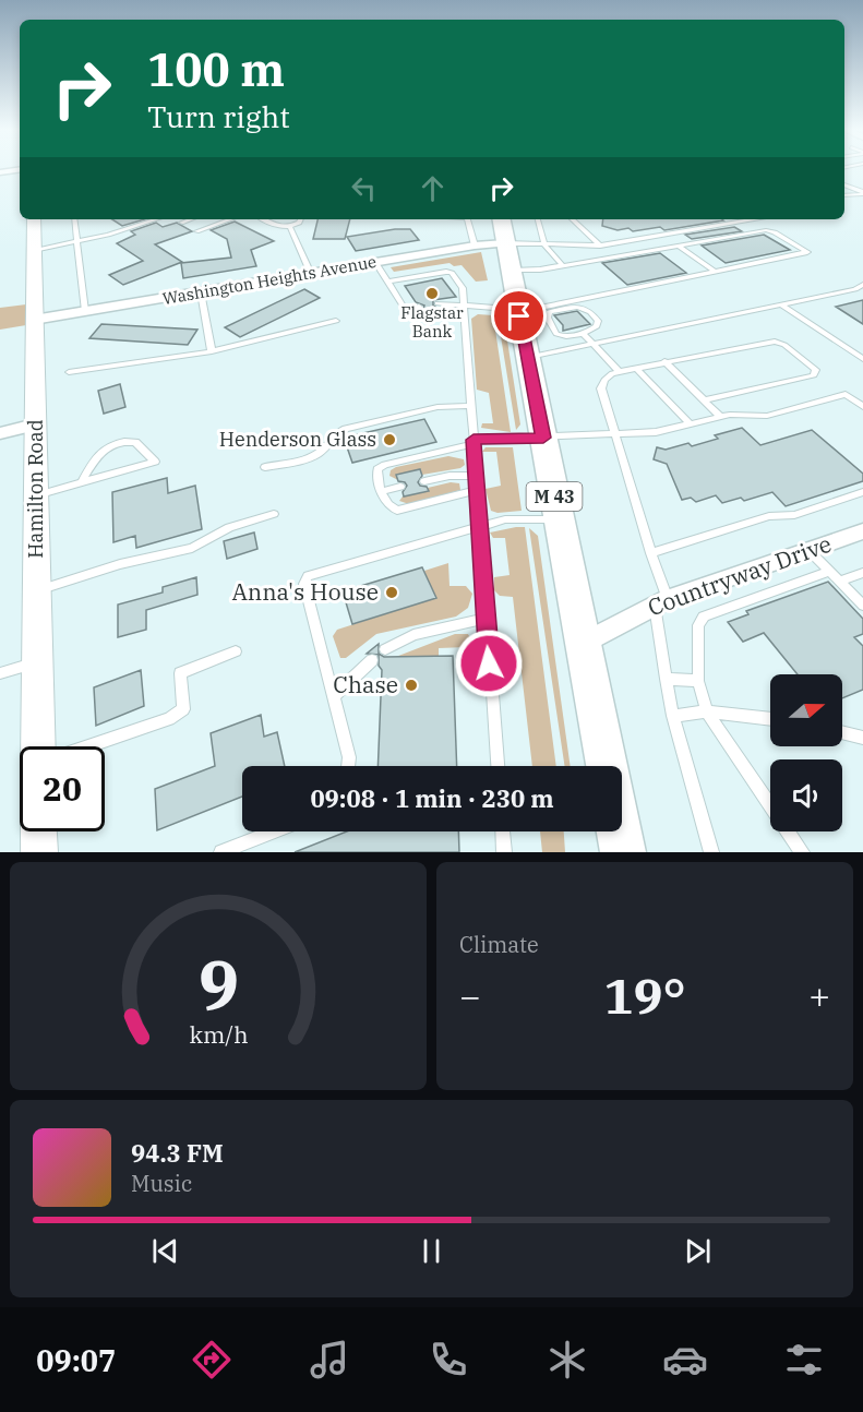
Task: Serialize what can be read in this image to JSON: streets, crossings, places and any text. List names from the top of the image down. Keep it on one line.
{"streets":{"main road":["M 43"],"street":["Washington Heights Avenue","Hamilton Road","Countryway Drive"]},"crossings":[["Washington Heights Avenue","Hamilton Road"],["Washington Heights Avenue","M 43"],["M 43","Countryway Drive"]],"places":["Flagstar Bank","Henderson Glass","Anna's House","Chase"],"north":"right","page":{"turn":["100 m","Turn right"],"limit":"20","trip":"09:08 · 1 min · 230 m","tile":"Climate","heat":["−","19°","+"],"song":["94.3 FM","Music"],"tabs":"09:07","gauge":["9","km/h"]}}
